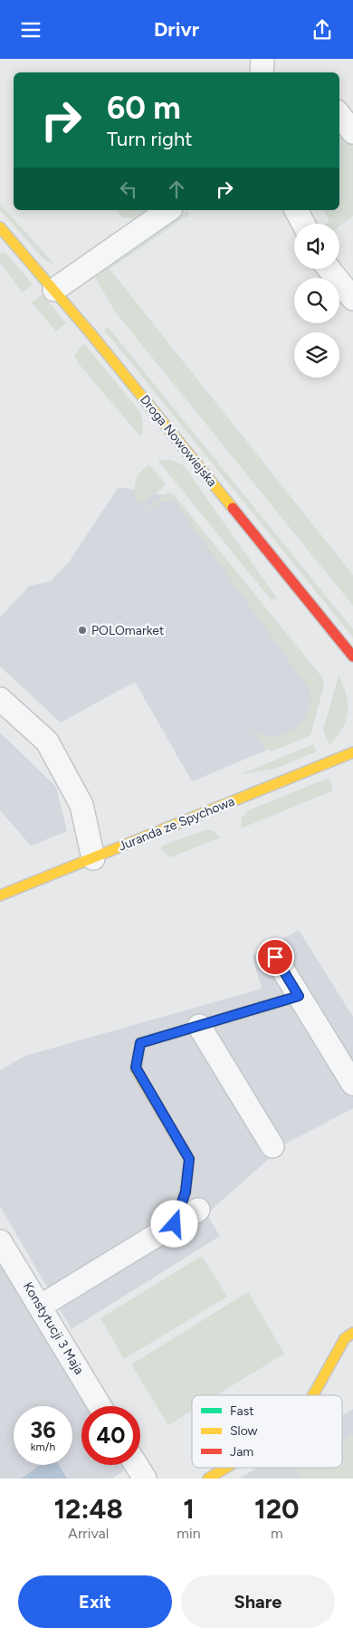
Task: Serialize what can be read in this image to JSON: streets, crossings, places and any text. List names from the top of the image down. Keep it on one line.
{"streets":{"street":["Droga Nowowiejska","Juranda ze Spychowa","Konstytucji 3 Maja"]},"places":["POLOmarket"],"legend":["Fast","Slow","Jam"],"page":{"header":"Drivr","turn":["60 m","Turn right"],"speed":"36 km/h","limit":"40","eta":["12:48","Arrival","1","min","120","m"],"buttons":["Exit","Share"]}}
